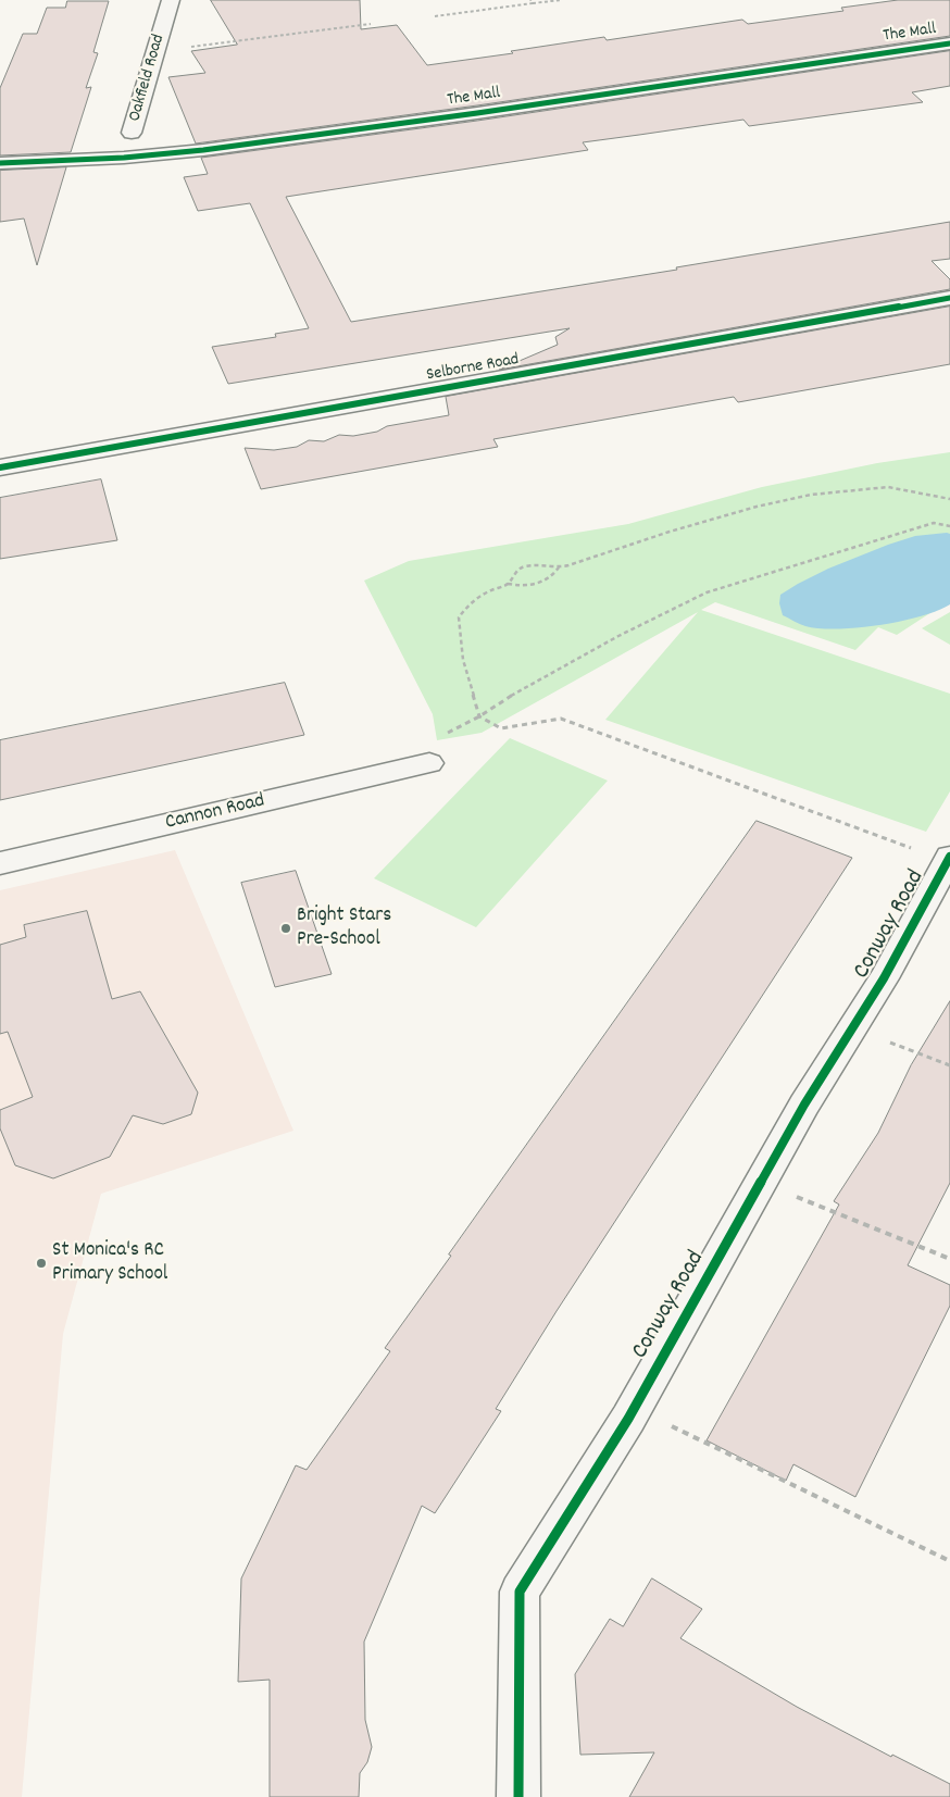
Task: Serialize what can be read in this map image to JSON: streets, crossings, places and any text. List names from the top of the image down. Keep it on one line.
{"streets":{"street":["The Mall","Oakfield Road","Selborne Road","Cannon Road","Conway Road"]},"places":["Bright Stars Pre-School","St Monica's RC Primary School"]}
